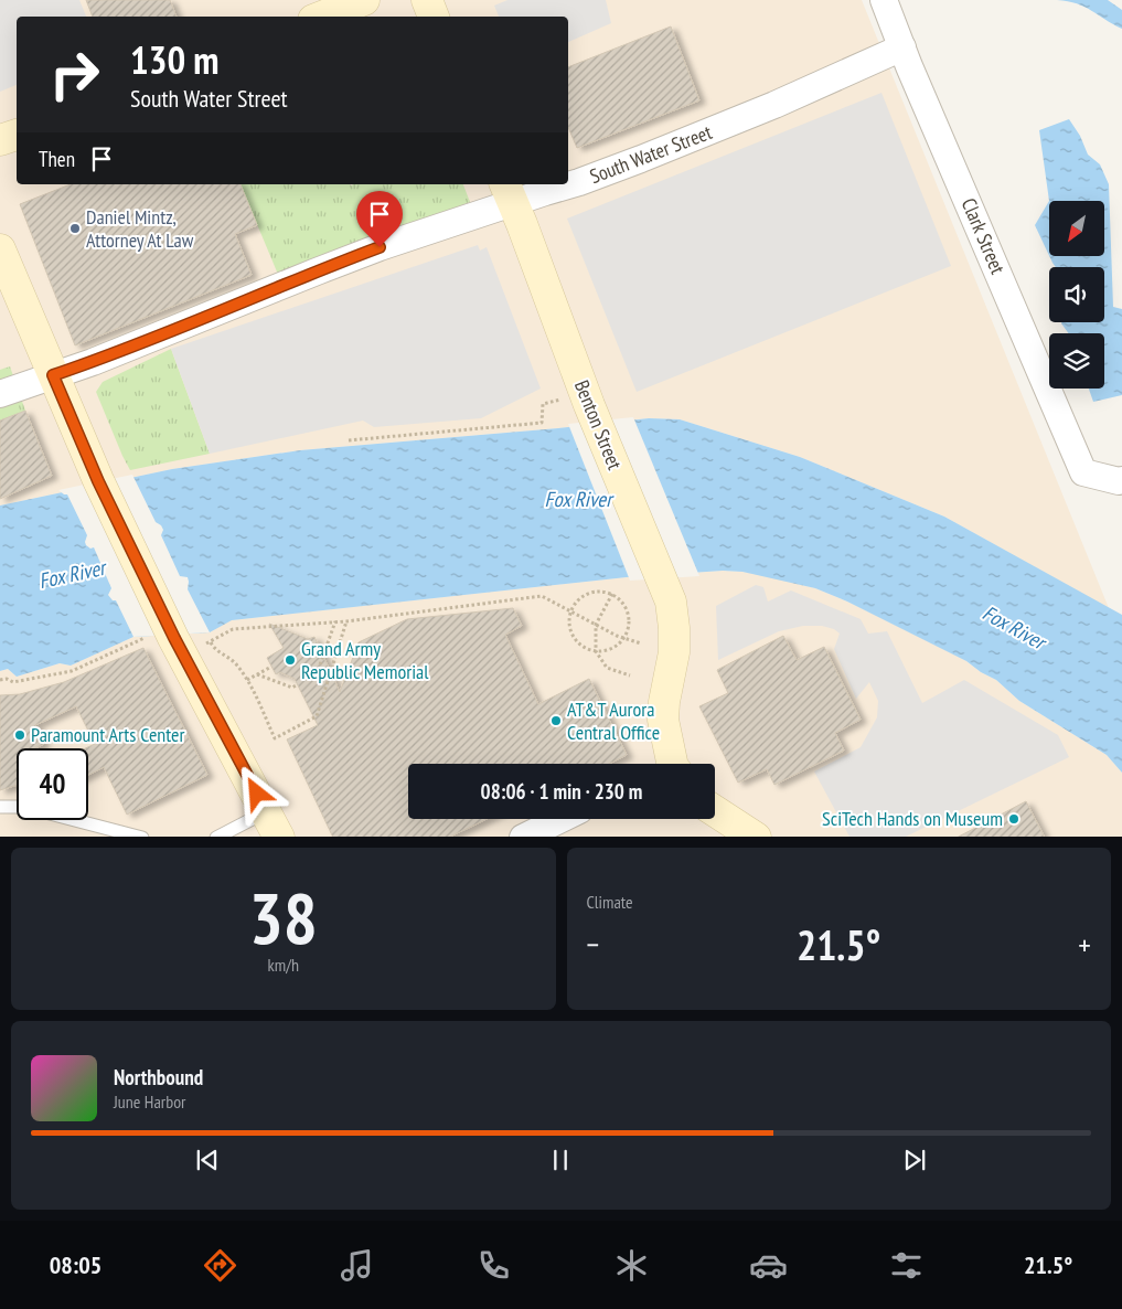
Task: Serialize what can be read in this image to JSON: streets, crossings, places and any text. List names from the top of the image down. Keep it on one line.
{"streets":{"street":["South Water Street","Clark Street","Benton Street"]},"crossings":[["South Water Street","Clark Street"],["South Water Street","Benton Street"]],"water":["Fox River"],"places":["Daniel Mintz, Attorney At Law","Grand Army Republic Memorial","AT&T Aurora Central Office","Paramount Arts Center","SciTech Hands on Museum"],"north":"bottom left","page":{"turn":["130 m","South Water Street"],"then":"Then","limit":"40","trip":"08:06 · 1 min · 230 m","tile":[["38","km/h"],"Climate"],"heat":["−","21.5°","+"],"song":["Northbound","June Harbor"],"tabs":["08:05","21.5°"]}}
